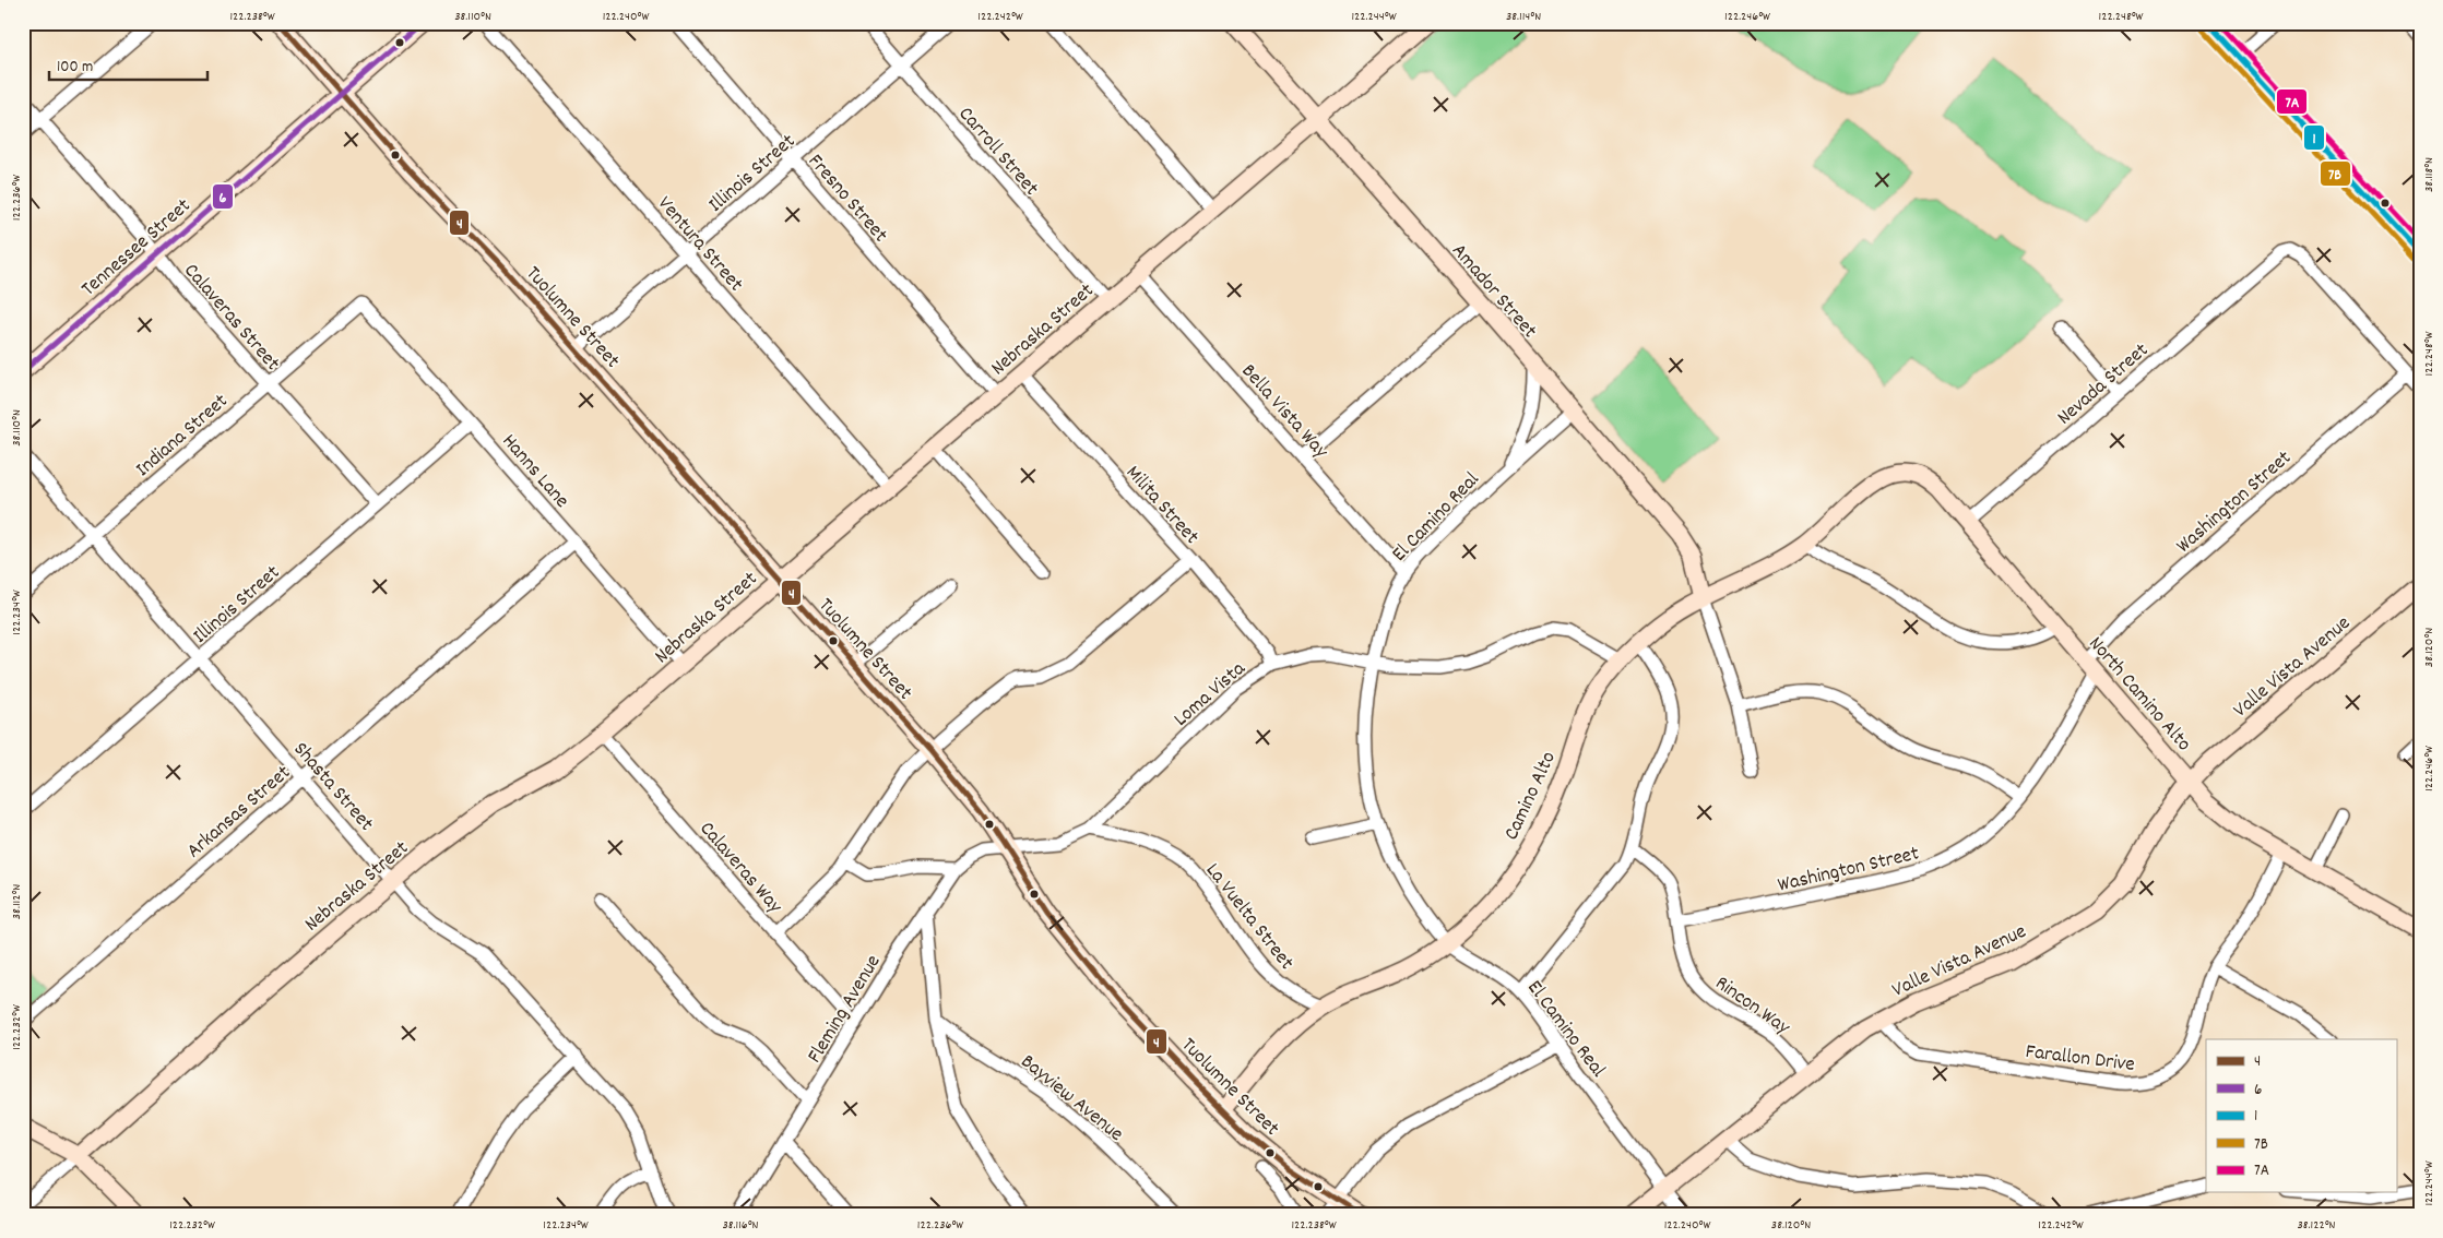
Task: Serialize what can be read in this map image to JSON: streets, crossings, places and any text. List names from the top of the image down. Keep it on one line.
{"streets":{"street":["Carroll Street","Illinois Street","Fresno Street","Ventura Street","Tennessee Street","Amador Street","Calaveras Street","Tuolumne Street","Nebraska Street","Nevada Street","Bella Vista Way","Indiana Street","Hanns Lane","Washington Street","Milita Street","El Camino Real","Valle Vista Avenue","Loma Vista","North Camino Alto","Shasta Street","Camino Alto","Arkansas Street","Calaveras Way","La Vuelta Street","Rincon Way","Fleming Avenue","Farallon Drive","Bayview Avenue"]},"crossings":[["Carroll Street","Illinois Street"],["Carroll Street","Nebraska Street"],["Illinois Street","Fresno Street"],["Illinois Street","Ventura Street"],["Illinois Street","Calaveras Street"],["Illinois Street","Tuolumne Street"],["Illinois Street","Hanns Lane"],["Illinois Street","Shasta Street"],["Fresno Street","Nebraska Street"],["Ventura Street","Nebraska Street"],["Tennessee Street","Calaveras Street"],["Tennessee Street","Tuolumne Street"],["Amador Street","Nebraska Street"],["Amador Street","El Camino Real"],["Amador Street","Camino Alto"],["Calaveras Street","Indiana Street"],["Tuolumne Street","Nebraska Street"],["Tuolumne Street","Loma Vista"],["Tuolumne Street","Camino Alto"],["Tuolumne Street","Fleming Avenue"],["Nebraska Street","Bella Vista Way"],["Nebraska Street","Hanns Lane"],["Nebraska Street","Milita Street"],["Nebraska Street","Shasta Street"],["Nebraska Street","Calaveras Way"],["Nevada Street","Washington Street"],["Nevada Street","North Camino Alto"],["Bella Vista Way","El Camino Real"],["Indiana Street","Hanns Lane"],["Indiana Street","Shasta Street"],["Hanns Lane","Arkansas Street"],["Washington Street","North Camino Alto"],["Washington Street","Rincon Way"],["Milita Street","Loma Vista"],["El Camino Real","Valle Vista Avenue"],["El Camino Real","Loma Vista"],["El Camino Real","Camino Alto"],["Valle Vista Avenue","North Camino Alto"],["Valle Vista Avenue","Rincon Way"],["Valle Vista Avenue","Farallon Drive"],["Loma Vista","Camino Alto"],["Loma Vista","La Vuelta Street"],["Loma Vista","Fleming Avenue"],["North Camino Alto","Camino Alto"],["North Camino Alto","Farallon Drive"],["Shasta Street","Arkansas Street"],["Camino Alto","La Vuelta Street"],["Calaveras Way","Fleming Avenue"]],"lines":["transit line 4","transit line 6","transit line 1","transit line 7A","transit line 7B"],"legend":["4","6","1","7B","7A"],"scale_bar":"100 m","coordinates":["122.238°W","38.110°N","122.240°W","122.242°W","122.244°W","38.114°N","122.246°W","122.248°W","38.118°N","122.236°W","122.234°W","38.120°N","38.112°N","122.232°W","38.116°N","38.122°N"]}
